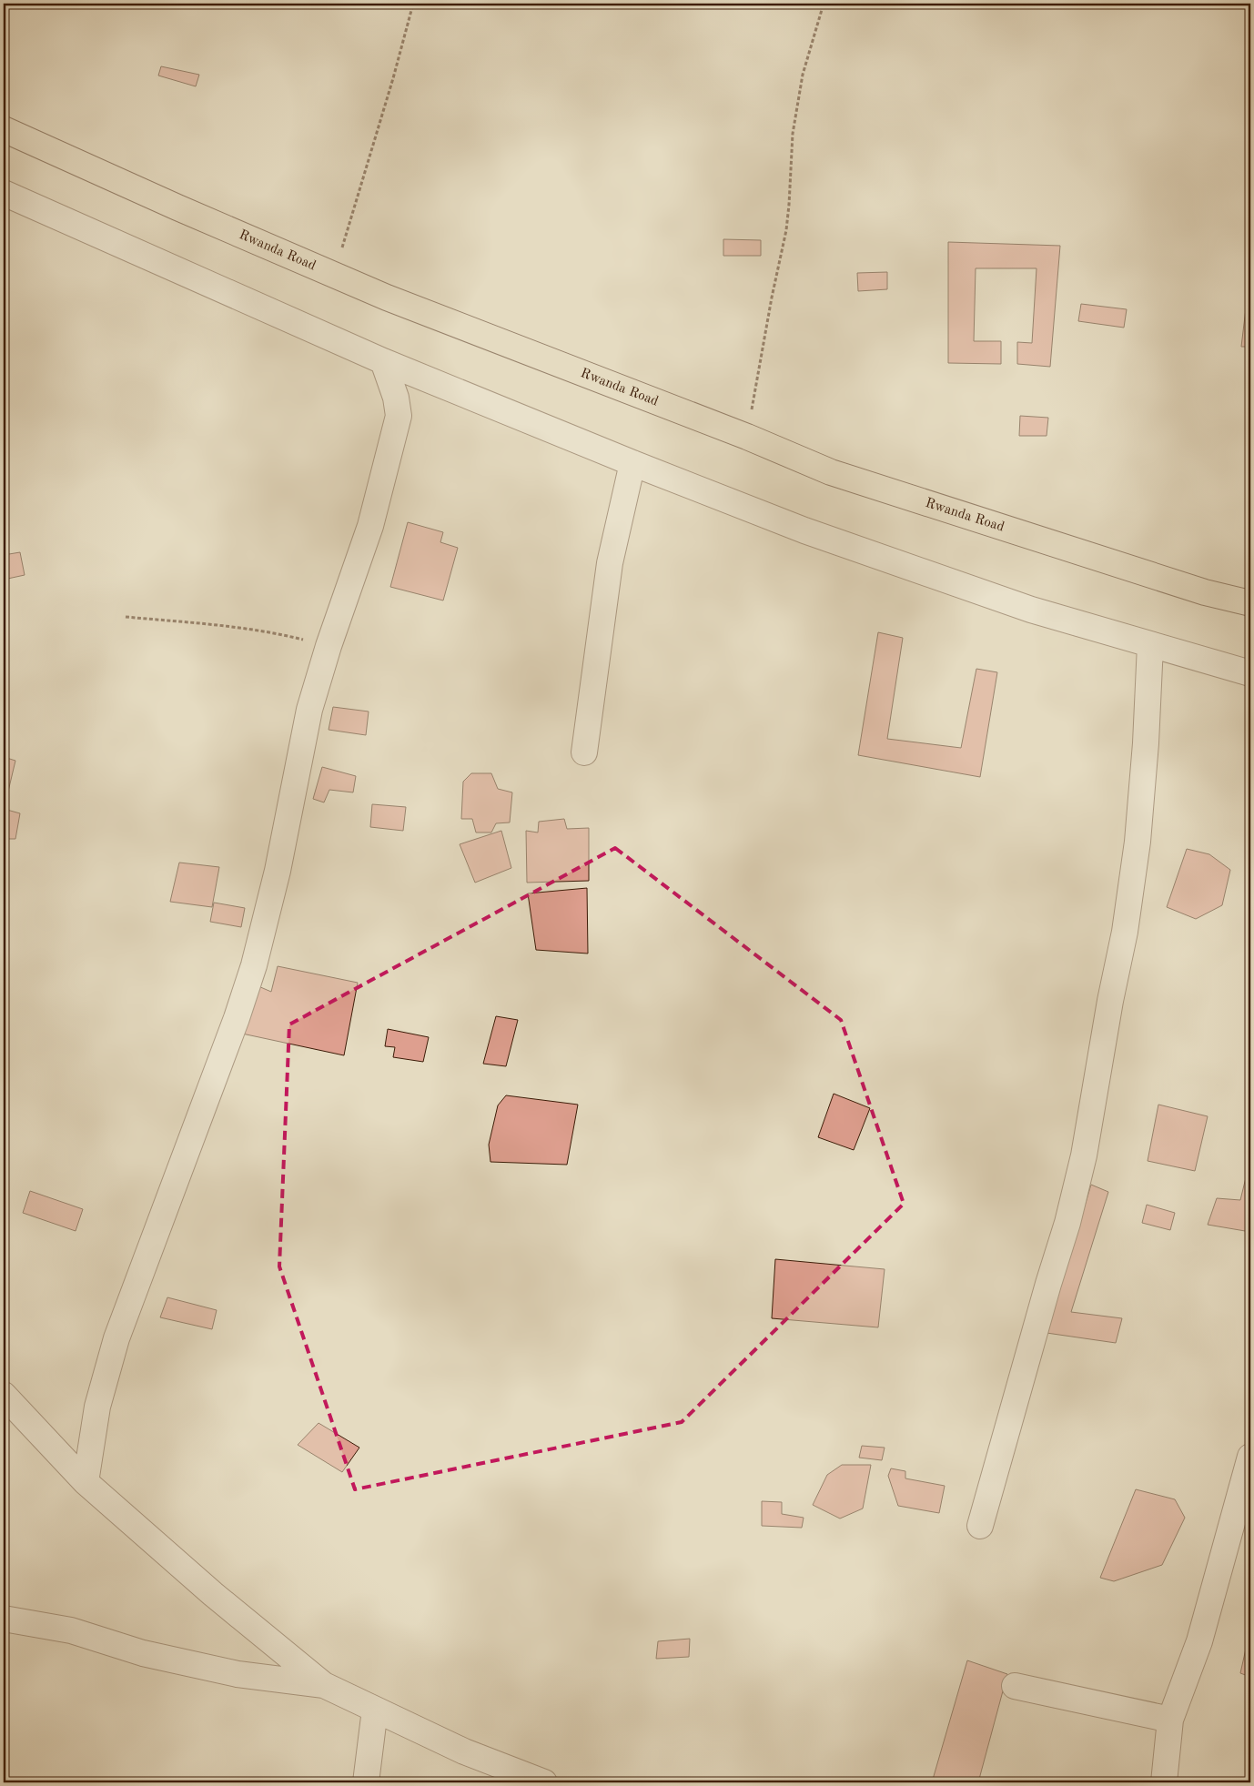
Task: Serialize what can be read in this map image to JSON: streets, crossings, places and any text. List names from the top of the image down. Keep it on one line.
{"streets":{"highway":["Rwanda Road"]}}
